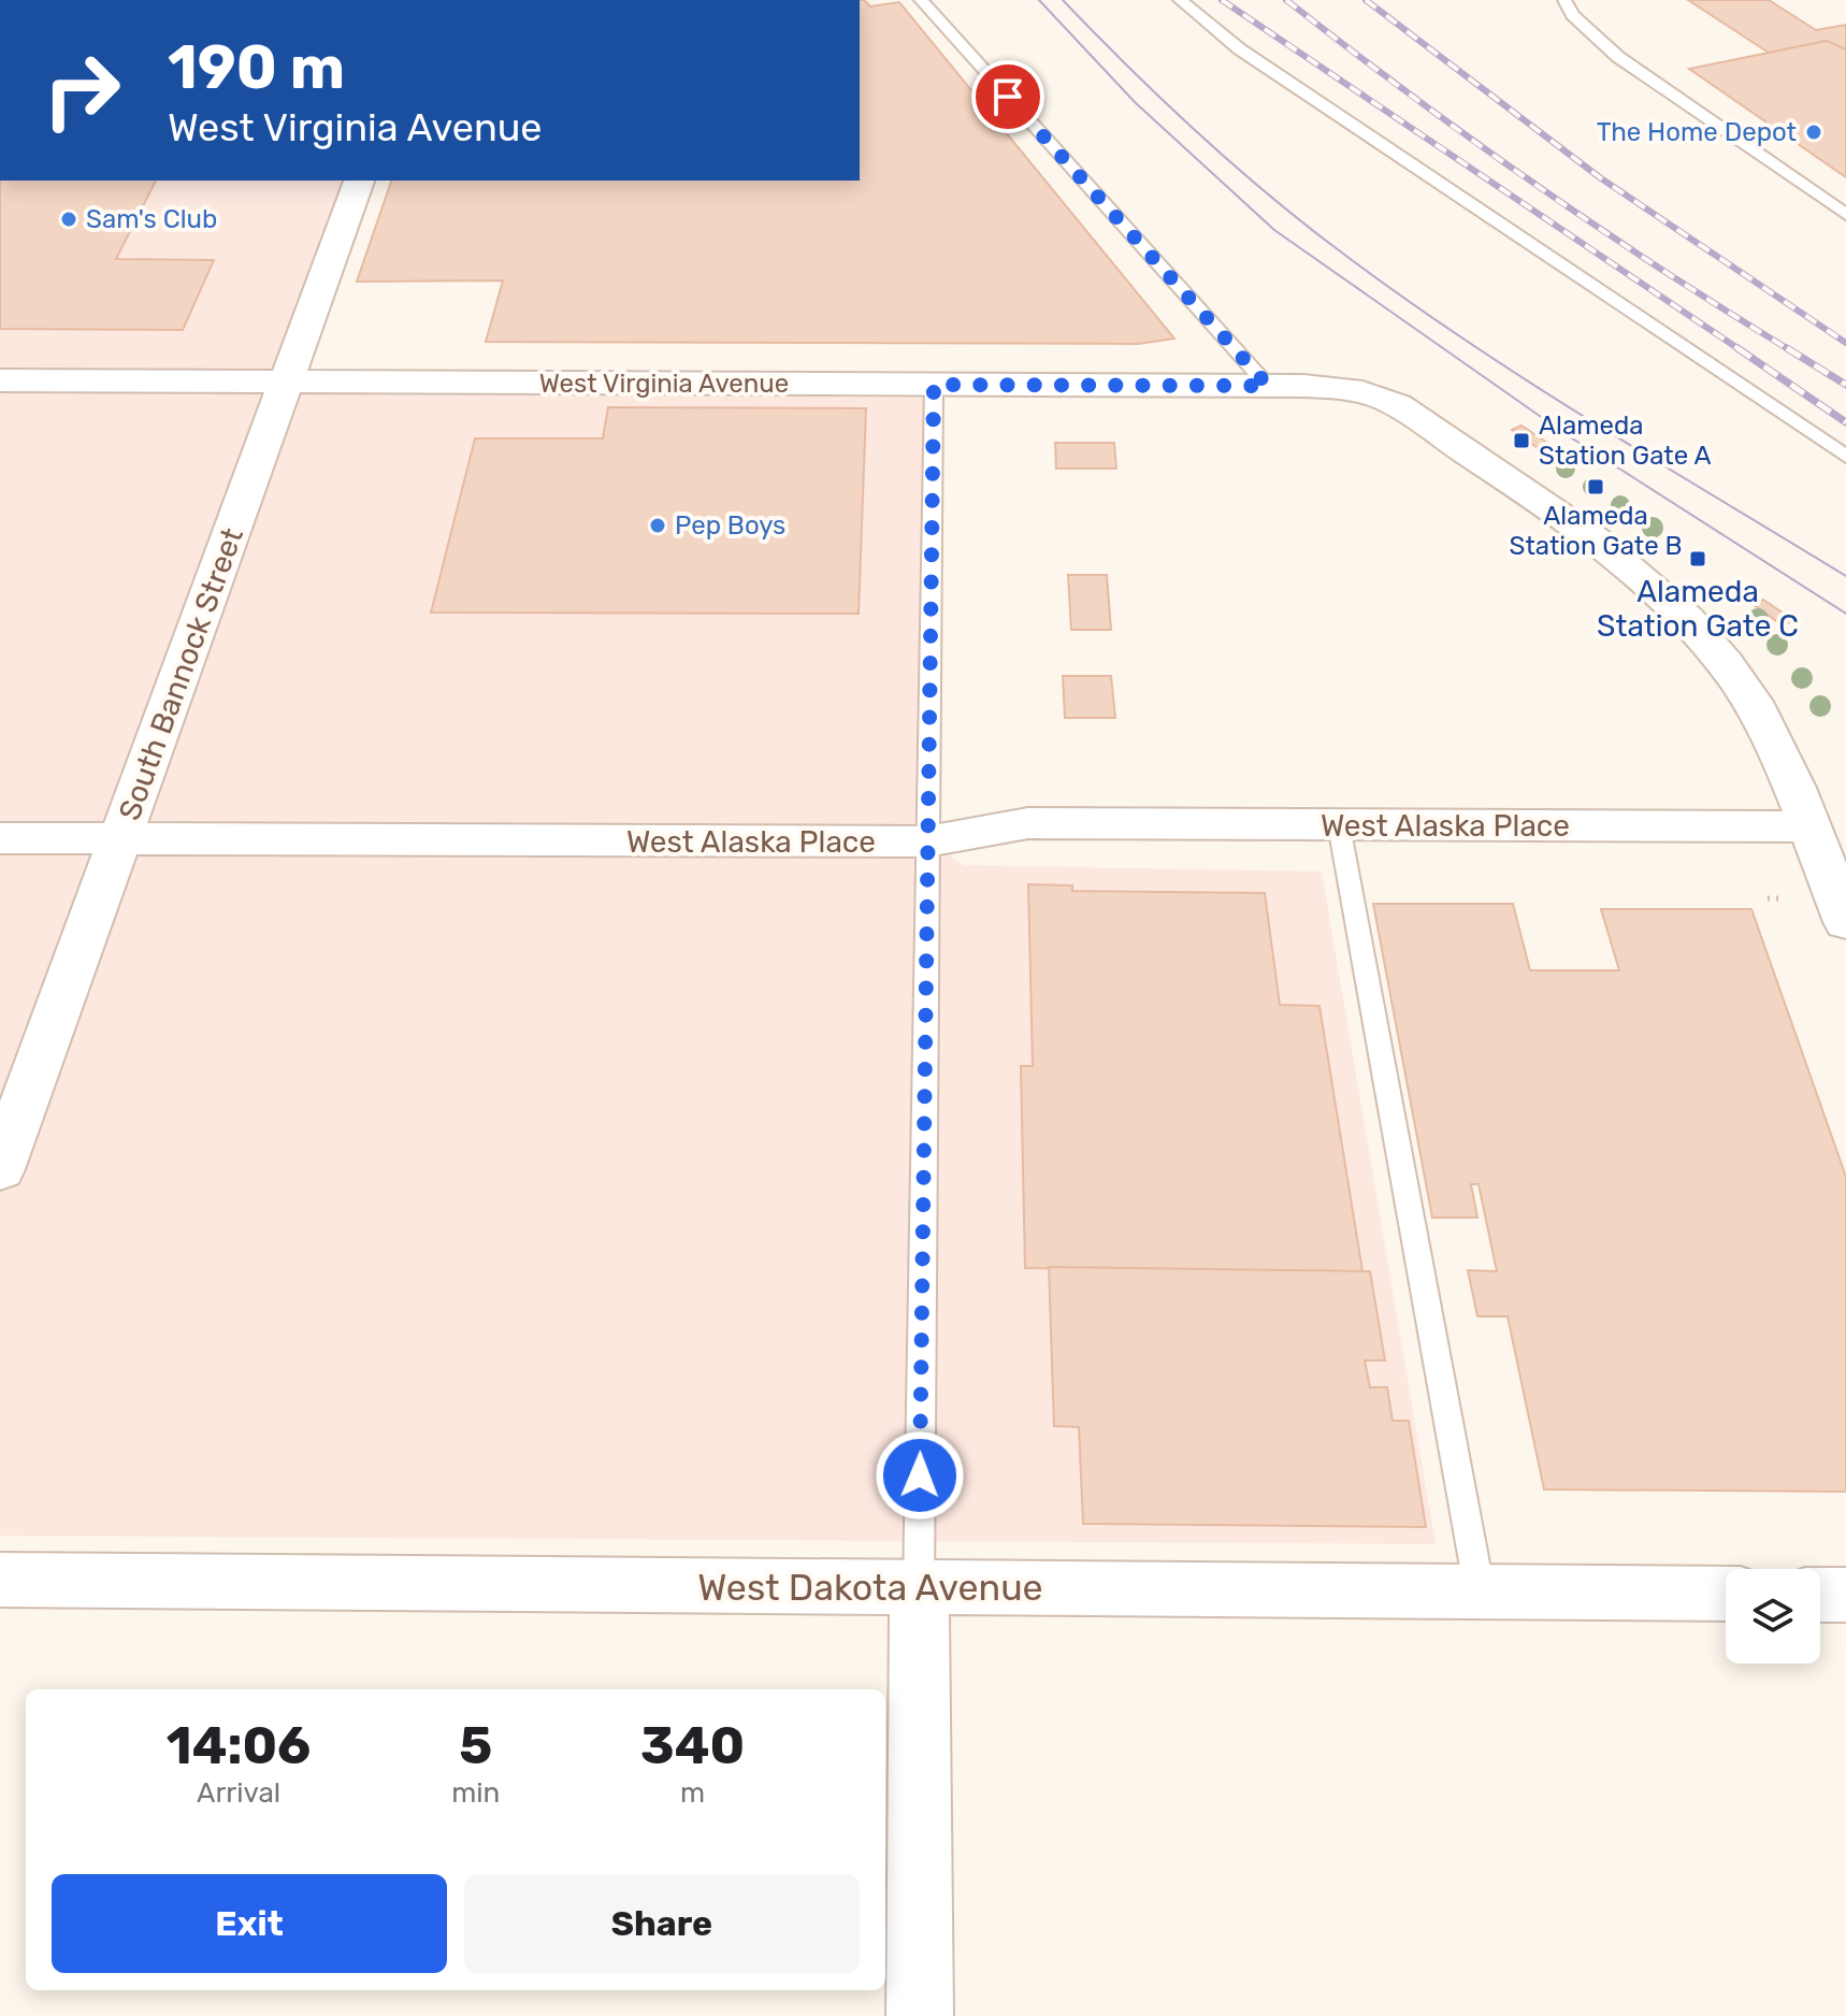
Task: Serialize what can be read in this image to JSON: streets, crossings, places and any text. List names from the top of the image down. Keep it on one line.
{"streets":{"street":["West Virginia Avenue","South Bannock Street","West Alaska Place","West Dakota Avenue"]},"crossings":[["West Virginia Avenue","South Bannock Street"],["West Virginia Avenue","West Alaska Place"],["South Bannock Street","West Alaska Place"]],"places":{"other":["The Home Depot","Sam's Club","Pep Boys"],"transit":["Alameda Station Gate A","Alameda Station Gate B","Alameda Station Gate C"]},"page":{"turn":["190 m","West Virginia Avenue"],"eta":["14:06","Arrival","5","min","340","m"],"buttons":["Exit","Share"]}}
